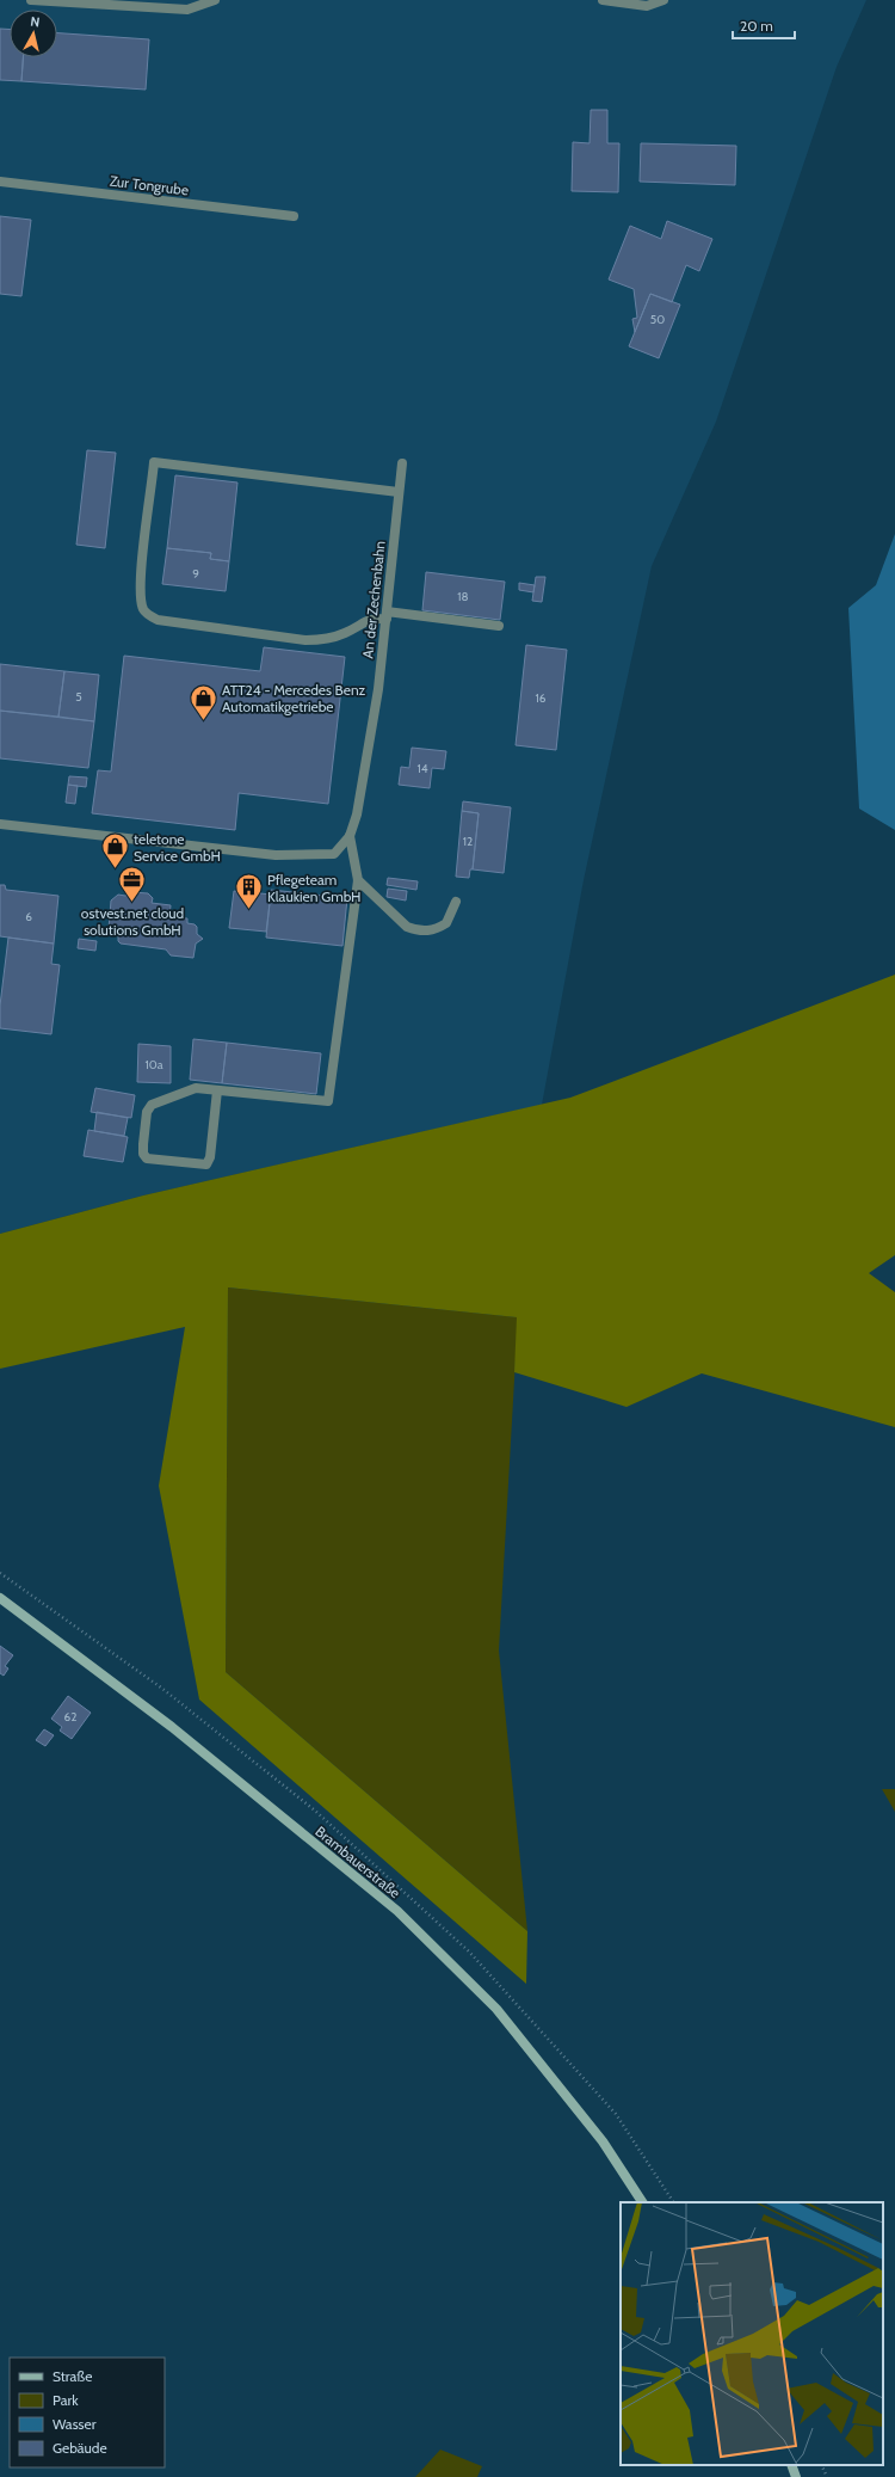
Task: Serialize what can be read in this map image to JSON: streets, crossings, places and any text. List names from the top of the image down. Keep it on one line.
{"streets":{"main road":["Brambauerstraße"],"street":["Zur Tongrube","An der Zechenbahn"]},"places":{"shop":["ATT24 - Mercedes Benz Automatikgetriebe","teletone Service GmbH"],"office":["ostvest.net cloud solutions GmbH"],"building":["Pflegeteam Klaukien GmbH"]},"house_numbers":["50","9","18","5","16","14","12","6","10a","62"],"legend":["Straße","Park","Wasser","Gebäude"],"scale_bar":"20 m","north":"top"}
